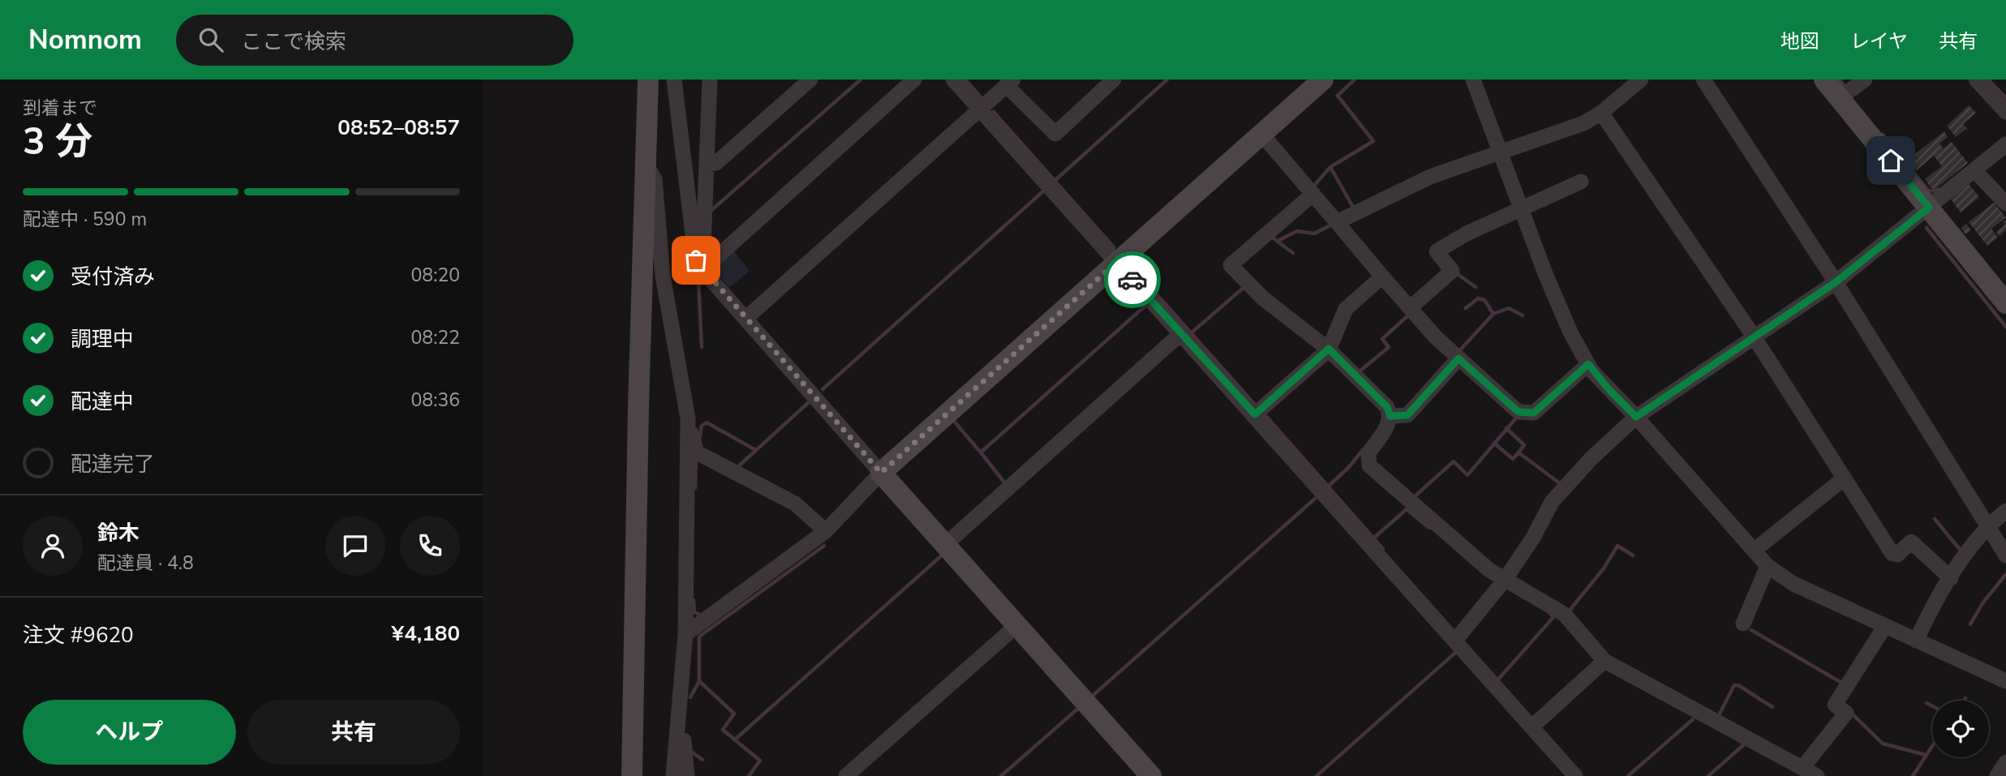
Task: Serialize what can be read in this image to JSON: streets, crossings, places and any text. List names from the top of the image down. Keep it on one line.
{"page":{"header":"Nomnom","search":"ここで検索","nav":["地図","レイヤ","共有"],"heading":["3 分","到着まで","08:52–08:57"],"panel":["鈴木","配達員 · 4.8","注文 #9620","¥4,180"],"bar":"配達中 · 590 m","list":[["受付済み","08:20"],["調理中","08:22"],["配達中","08:36"],"配達完了"],"buttons":["ヘルプ","共有"]}}
